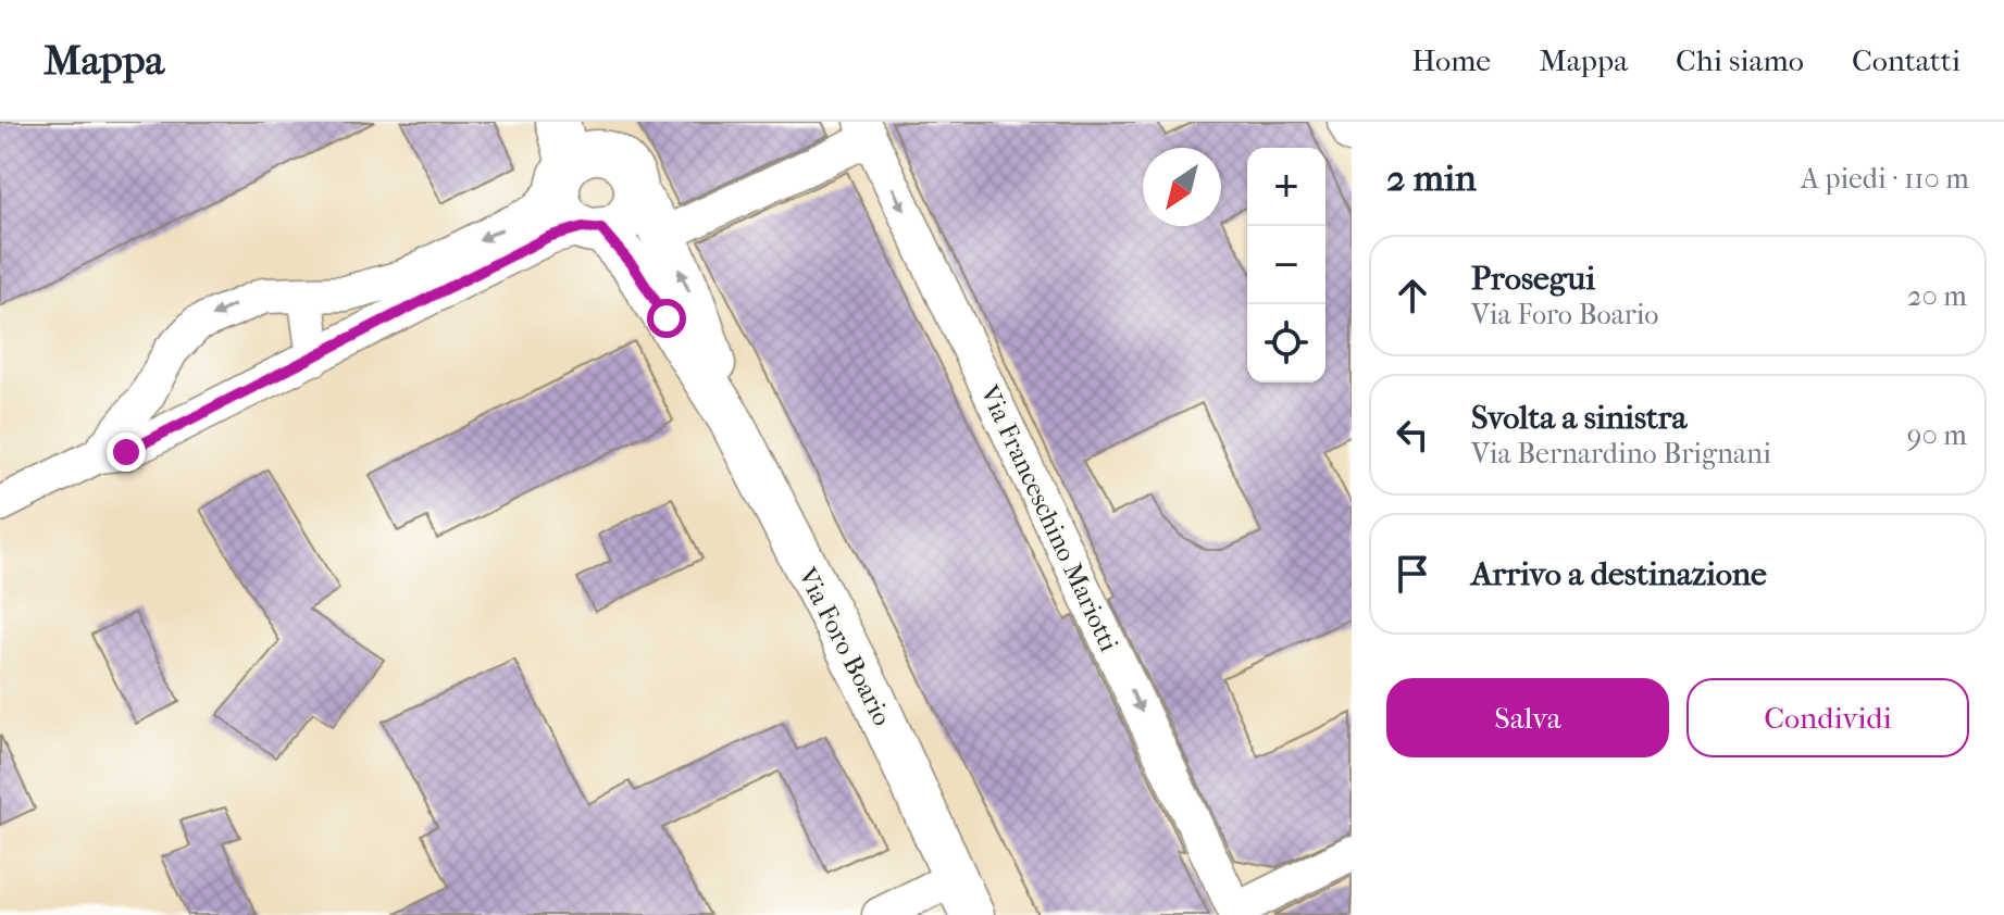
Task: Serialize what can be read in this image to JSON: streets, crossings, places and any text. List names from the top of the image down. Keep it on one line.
{"streets":{"street":["Via Franceschino Mariotti","Via Foro Boario"]},"one_way":["Via Franceschino Mariotti"],"north":"bottom left","page":{"header":"Mappa","nav":["Home","Mappa","Chi siamo","Contatti"],"heading":["2 min","A piedi · 110 m"],"map_buttons":["+","−"],"list":[["Prosegui","Via Foro Boario","20 m"],["Svolta a sinistra","Via Bernardino Brignani","90 m"],"Arrivo a destinazione"],"buttons":["Salva","Condividi"]}}
